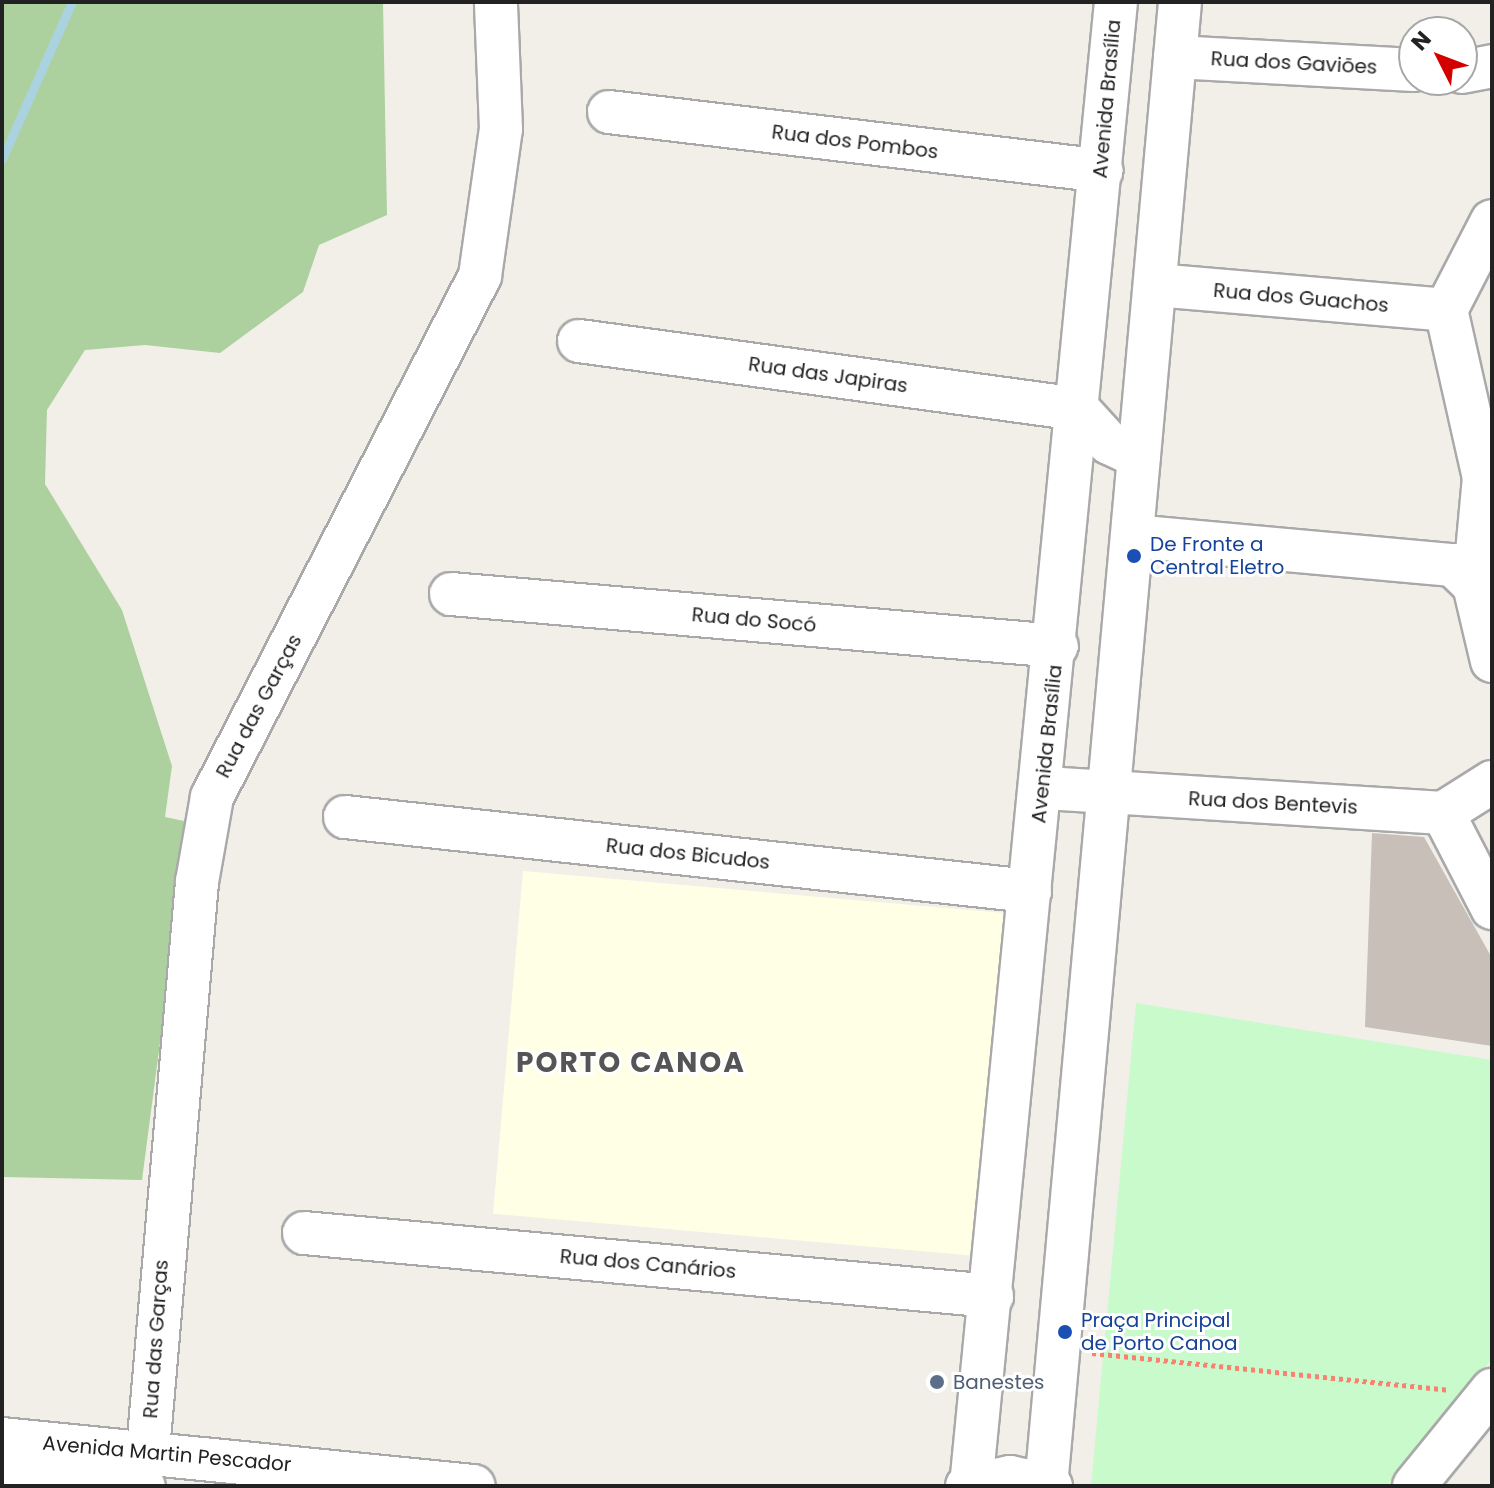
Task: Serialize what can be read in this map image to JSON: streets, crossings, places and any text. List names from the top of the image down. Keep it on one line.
{"streets":{"street":["Rua dos Gaviões","Avenida Brasília","Rua dos Pombos","Rua dos Guachos","Rua das Japiras","Rua do Socó","Rua das Garças","Rua dos Bentevis","Rua dos Bicudos","Rua dos Canários","Avenida Martin Pescador"]},"crossings":[["Avenida Brasília","Rua dos Pombos"],["Avenida Brasília","Rua das Japiras"],["Avenida Brasília","Rua do Socó"],["Avenida Brasília","Rua dos Bentevis"],["Avenida Brasília","Rua dos Bicudos"],["Avenida Brasília","Rua dos Canários"],["Rua das Garças","Avenida Martin Pescador"]],"districts":["PORTO CANOA"],"places":["De Fronte a Central Eletro","Praça Principal de Porto Canoa","Banestes"],"north":"top left"}
